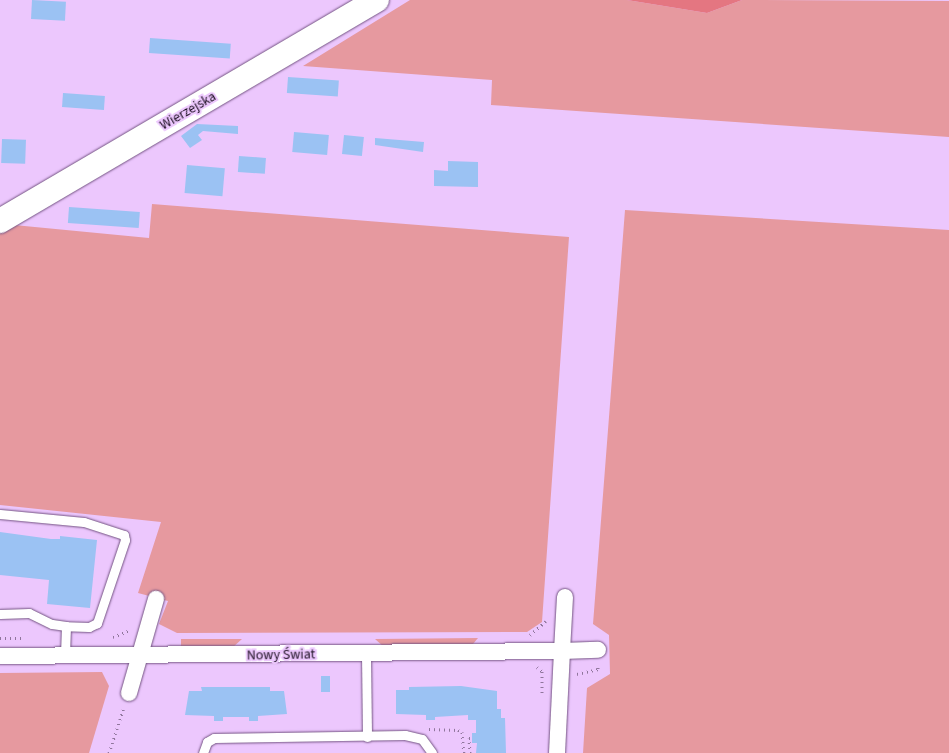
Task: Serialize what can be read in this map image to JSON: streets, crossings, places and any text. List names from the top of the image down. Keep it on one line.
{"streets":{"street":["Wierzejska","Nowy Świat"]}}
